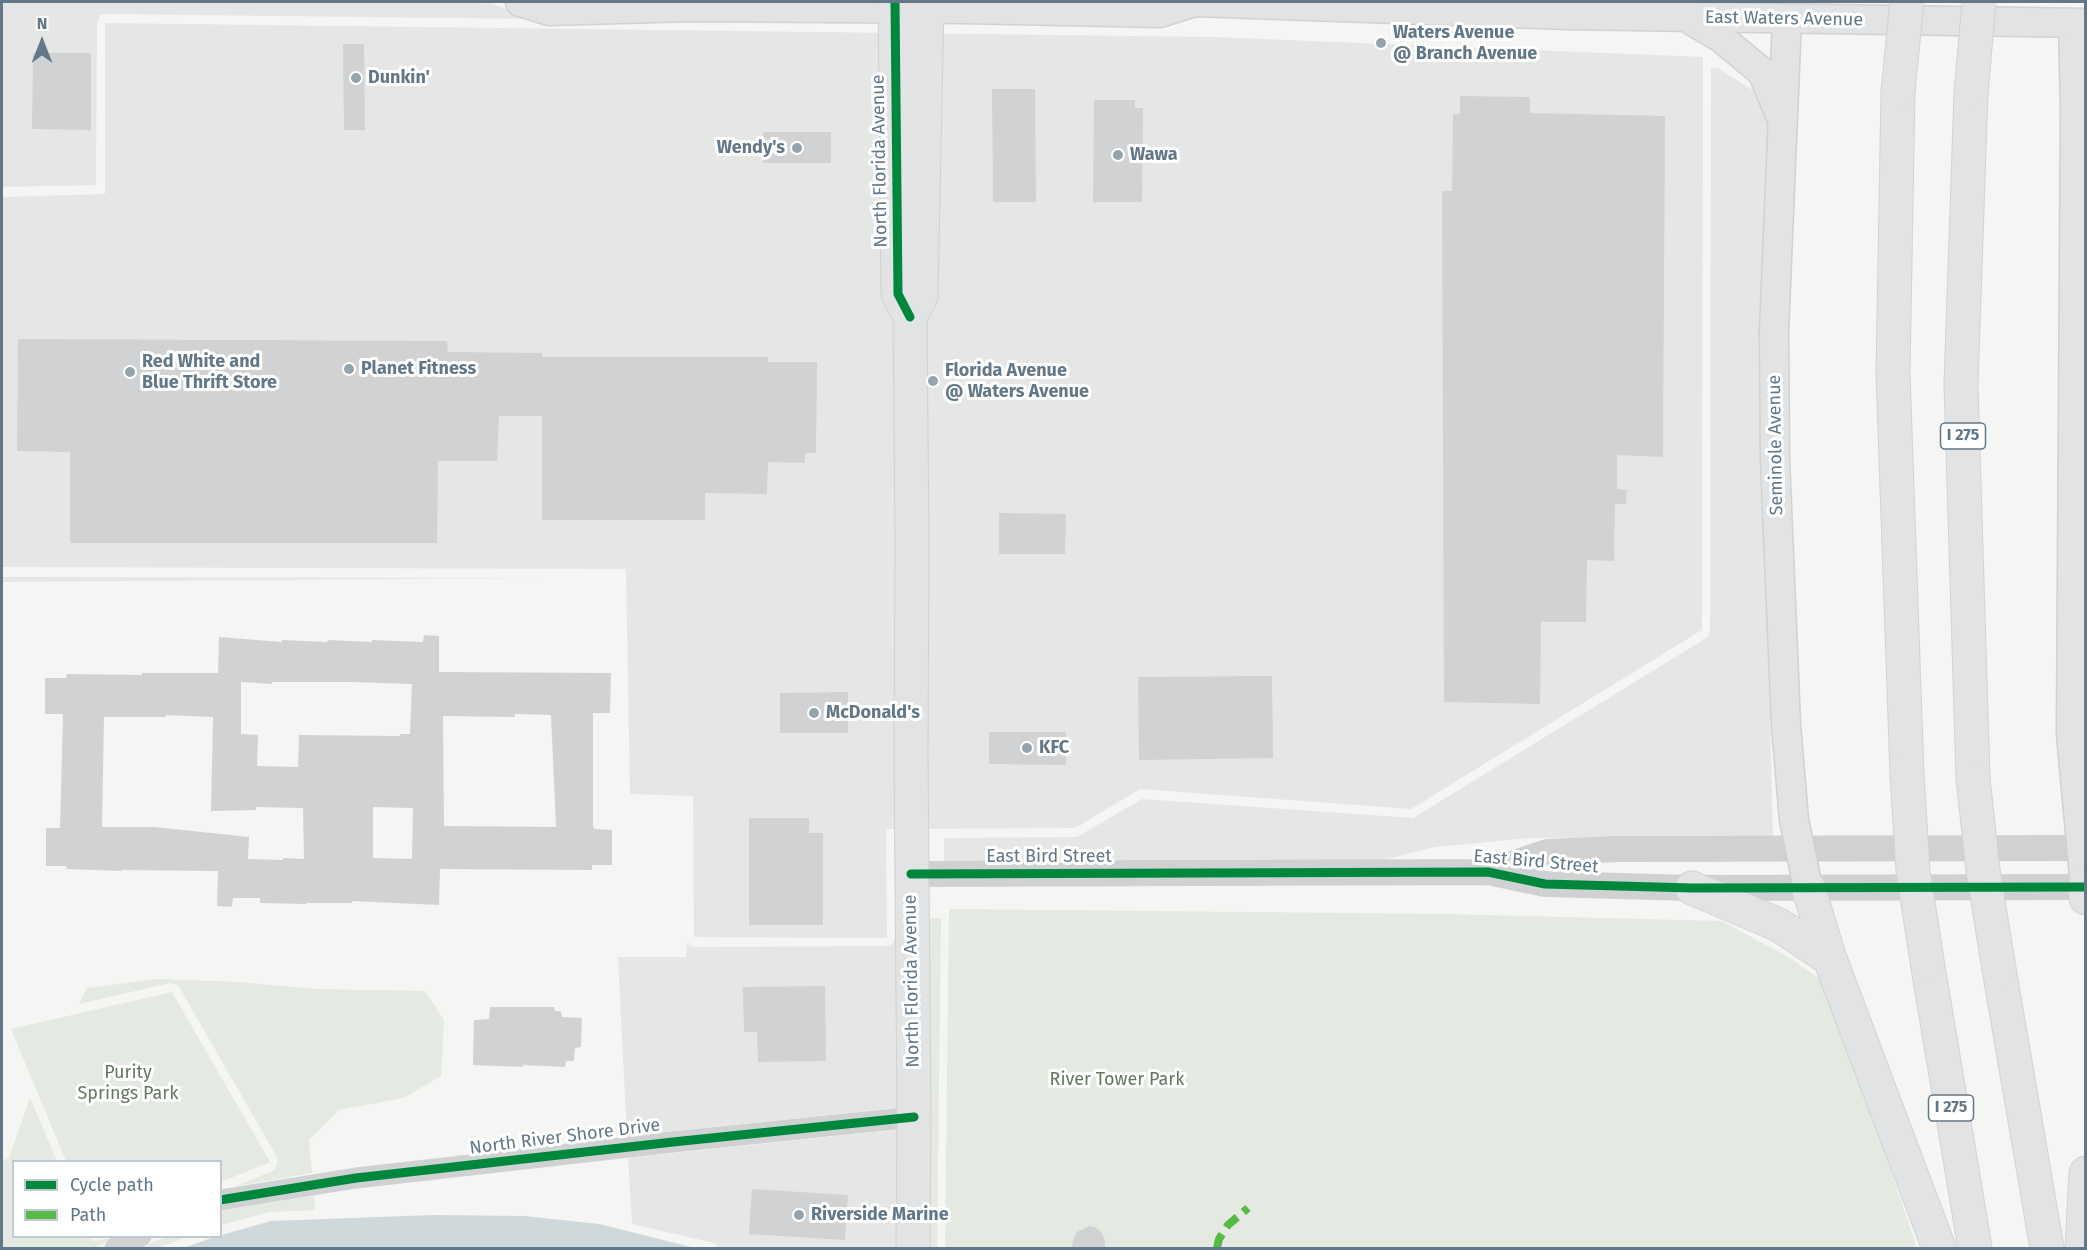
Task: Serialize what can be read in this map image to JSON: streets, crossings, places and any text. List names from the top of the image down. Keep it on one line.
{"streets":{"main road":["East Waters Avenue","North Florida Avenue","I 275","Seminole Avenue"],"street":["East Bird Street","North River Shore Drive"]},"crossings":[["East Waters Avenue","North Florida Avenue"],["East Waters Avenue","Seminole Avenue"],["North Florida Avenue","East Bird Street"],["North Florida Avenue","North River Shore Drive"],["Seminole Avenue","East Bird Street"]],"parks":["Purity Springs Park","River Tower Park"],"places":["Waters Avenue @ Branch Avenue","Dunkin'","Wendy's","Wawa","Planet Fitness","Red White and Blue Thrift Store","Florida Avenue @ Waters Avenue","McDonald's","KFC","Riverside Marine"],"legend":["Cycle path","Path"],"north":"top"}
